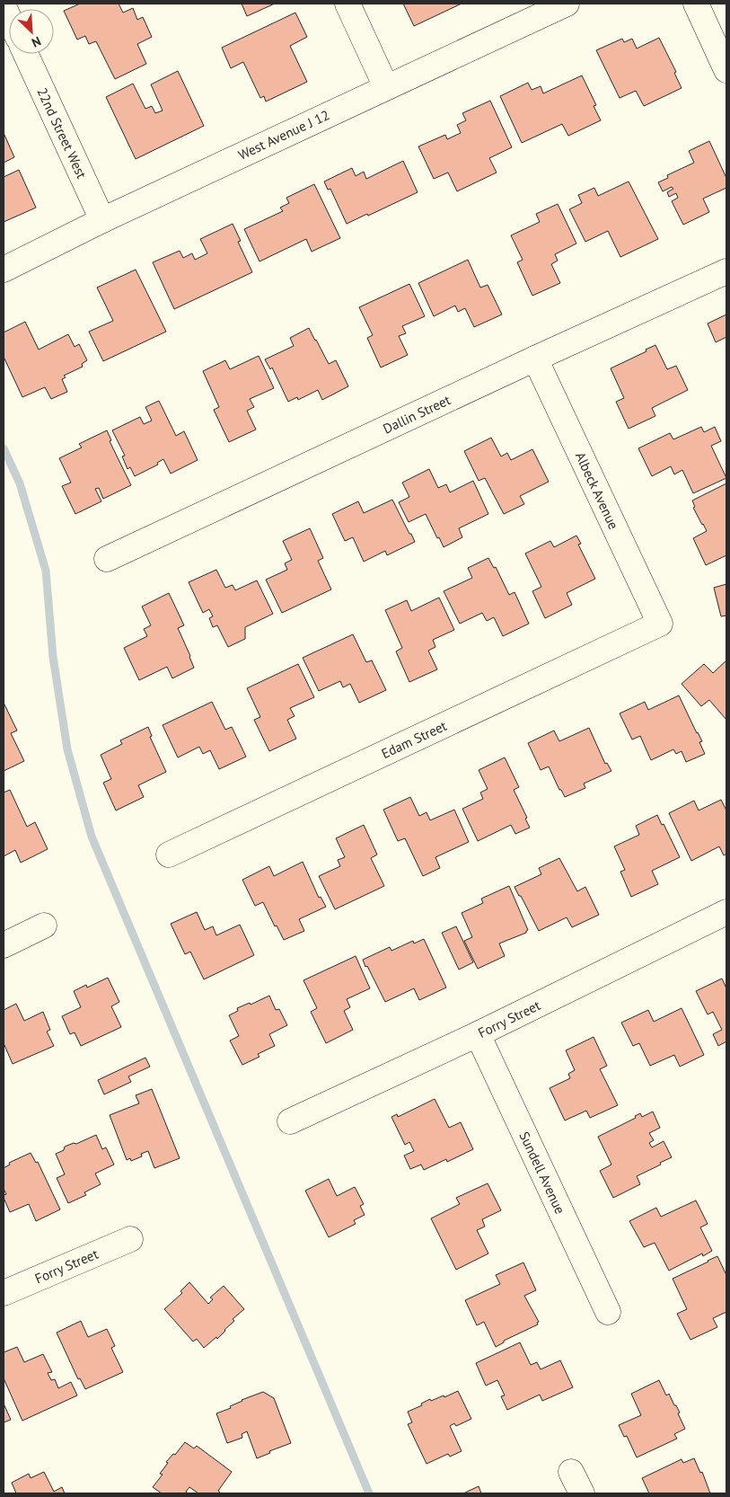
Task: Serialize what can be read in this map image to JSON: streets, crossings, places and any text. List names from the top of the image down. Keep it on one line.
{"streets":{"street":["22nd Street West","West Avenue J 12","Dallin Street","Albeck Avenue","Edam Street","Forry Street","Sundell Avenue"]},"crossings":[["22nd Street West","West Avenue J 12"],["Dallin Street","Albeck Avenue"],["Albeck Avenue","Edam Street"],["Forry Street","Sundell Avenue"]],"north":"bottom right"}
